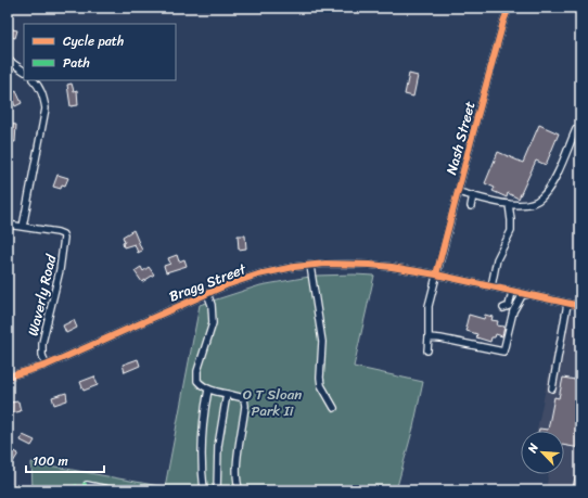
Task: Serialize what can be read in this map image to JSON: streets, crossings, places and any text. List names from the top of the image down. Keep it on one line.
{"streets":{"street":["Nash Street","Bragg Street","Waverly Road"]},"crossings":[["Nash Street","Bragg Street"],["Bragg Street","Waverly Road"]],"parks":["O T Sloan Park Ii"],"legend":["Cycle path","Path"],"scale_bar":"100 m","north":"top left"}
